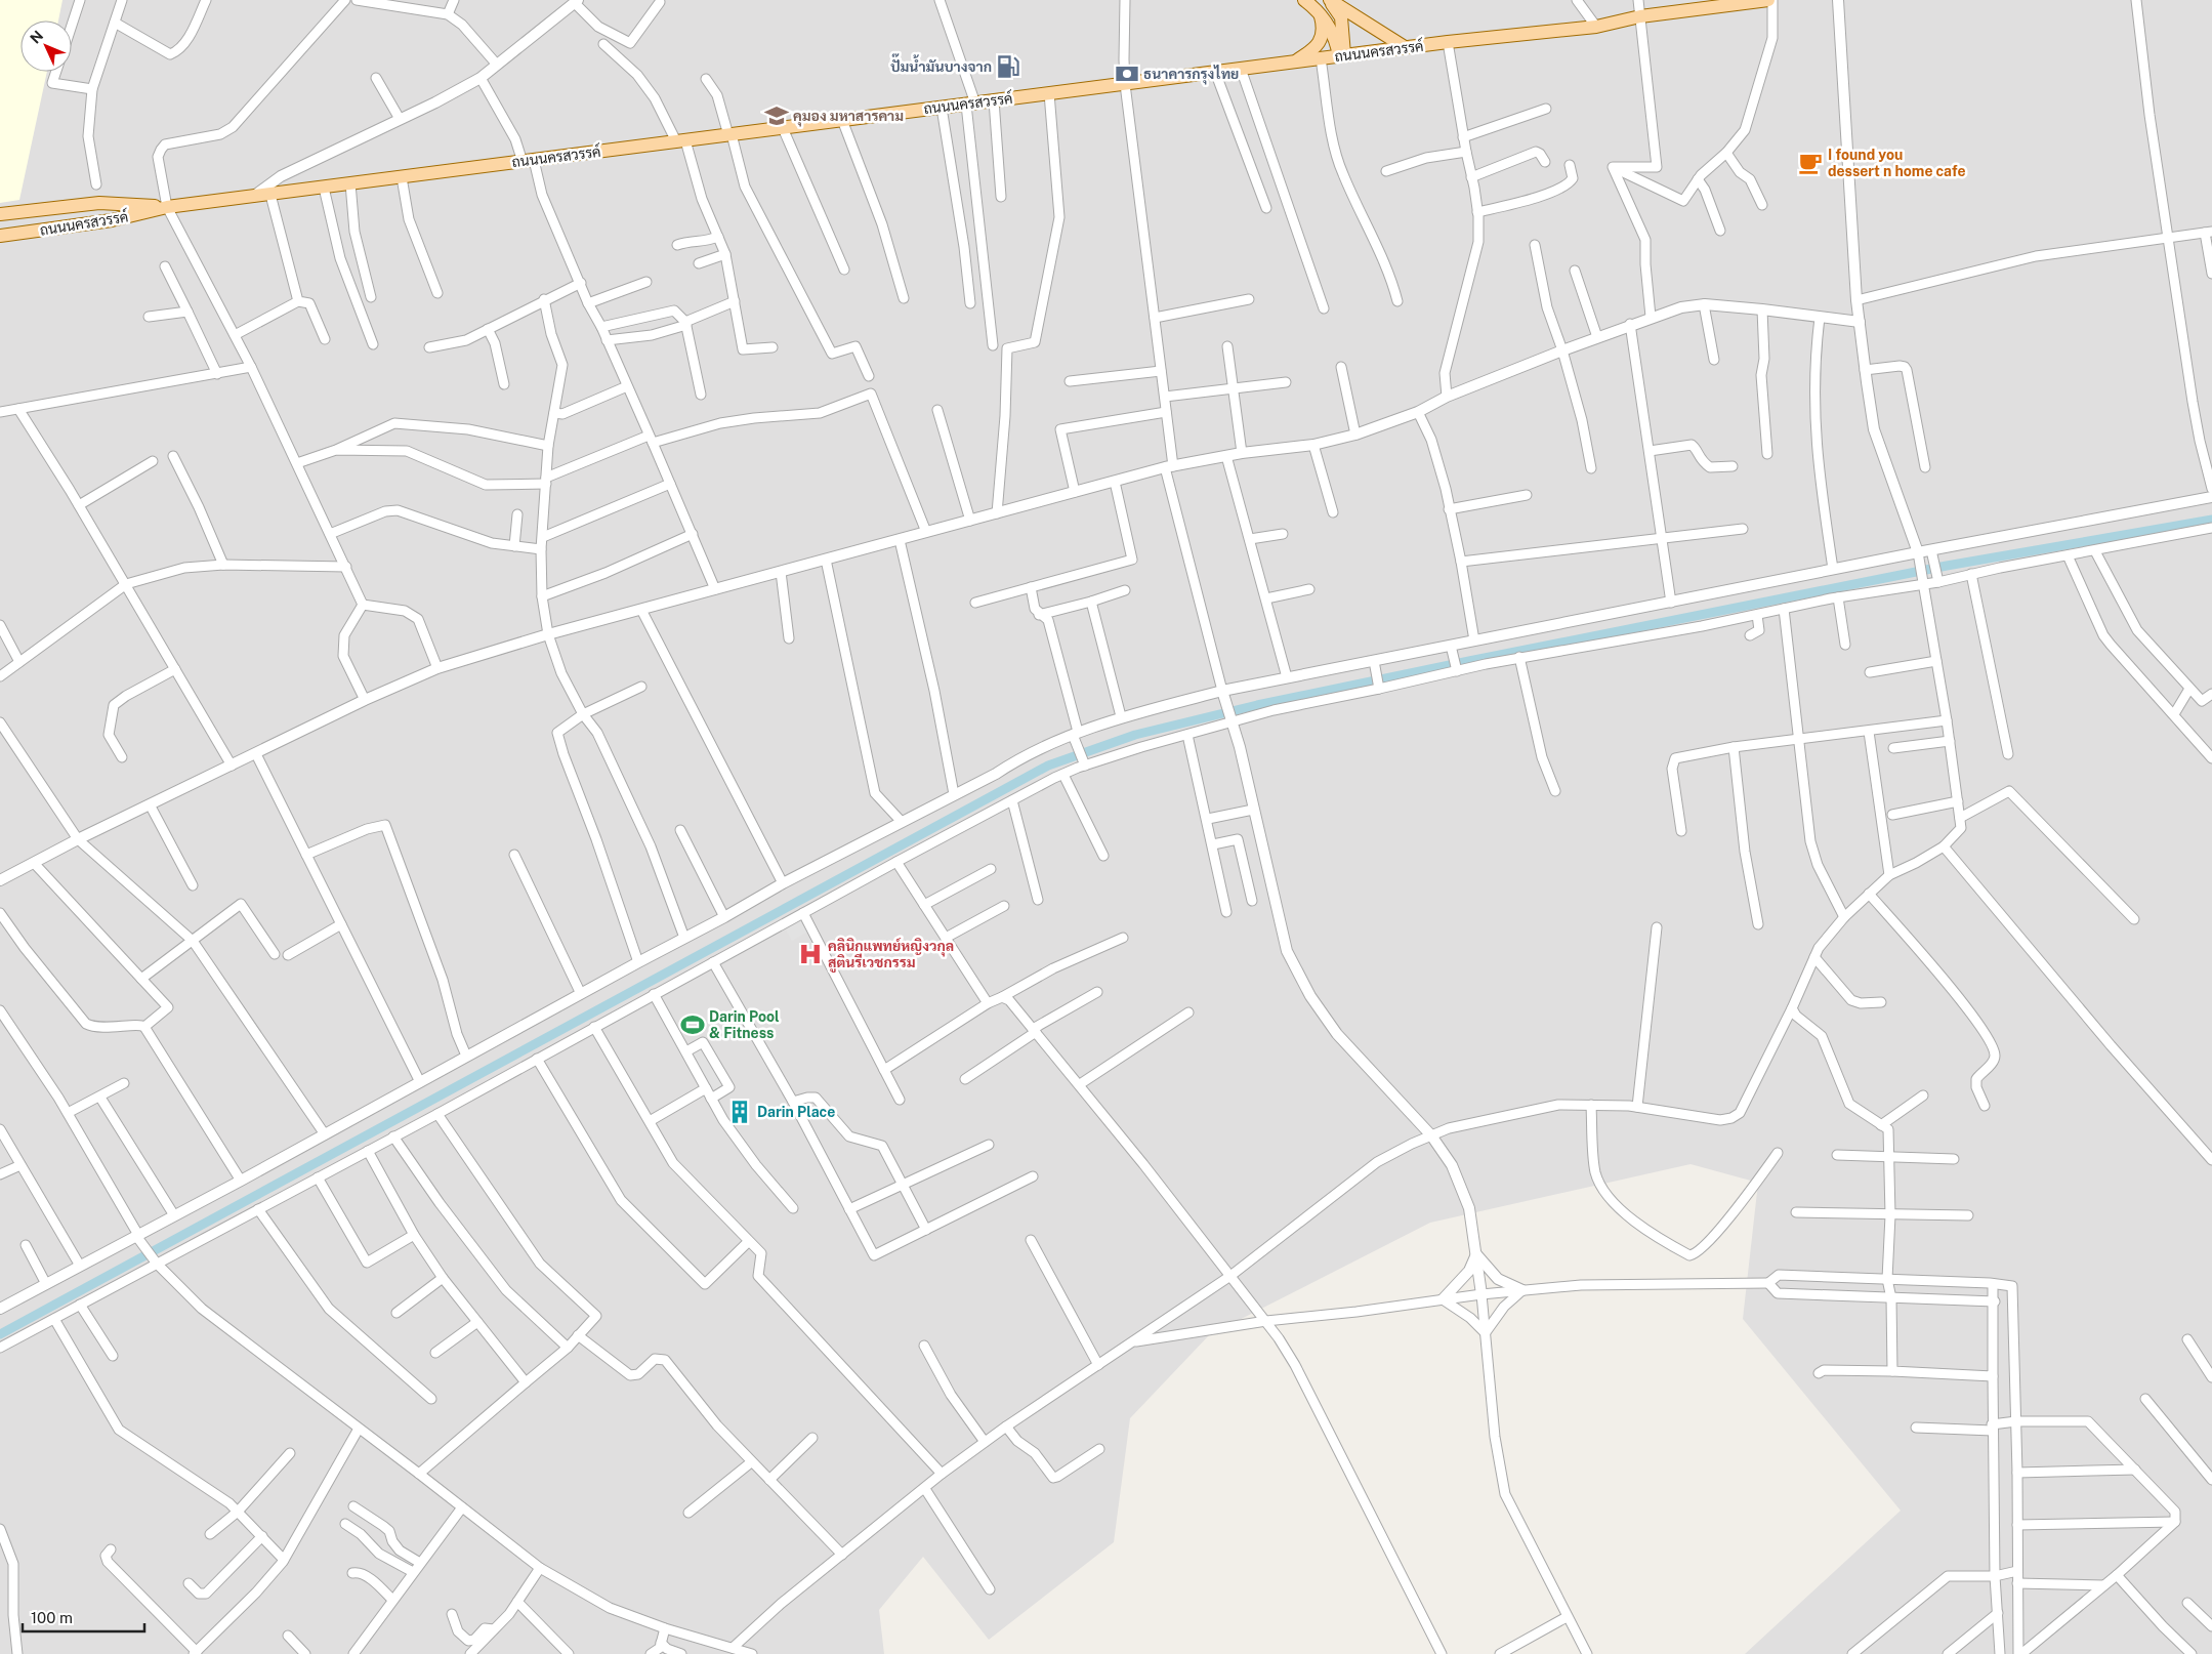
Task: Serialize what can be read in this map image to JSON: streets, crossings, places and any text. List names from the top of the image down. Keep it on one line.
{"streets":{"main road":["ถนนนครสวรรค์"]},"places":{"fuel station":["ปั๊มน้ำมันบางจาก"],"bank":["ธนาคารกรุงไทย"],"school or university":["คุมอง มหาสารคาม"],"cafe":["I found you dessert n home cafe"],"hospital":["คลินิกแพทย์หญิงวกุล สูตินรีเวชกรรม"],"sports":["Darin Pool & Fitness"],"building":["Darin Place"]},"scale_bar":"100 m","north":"top left"}
